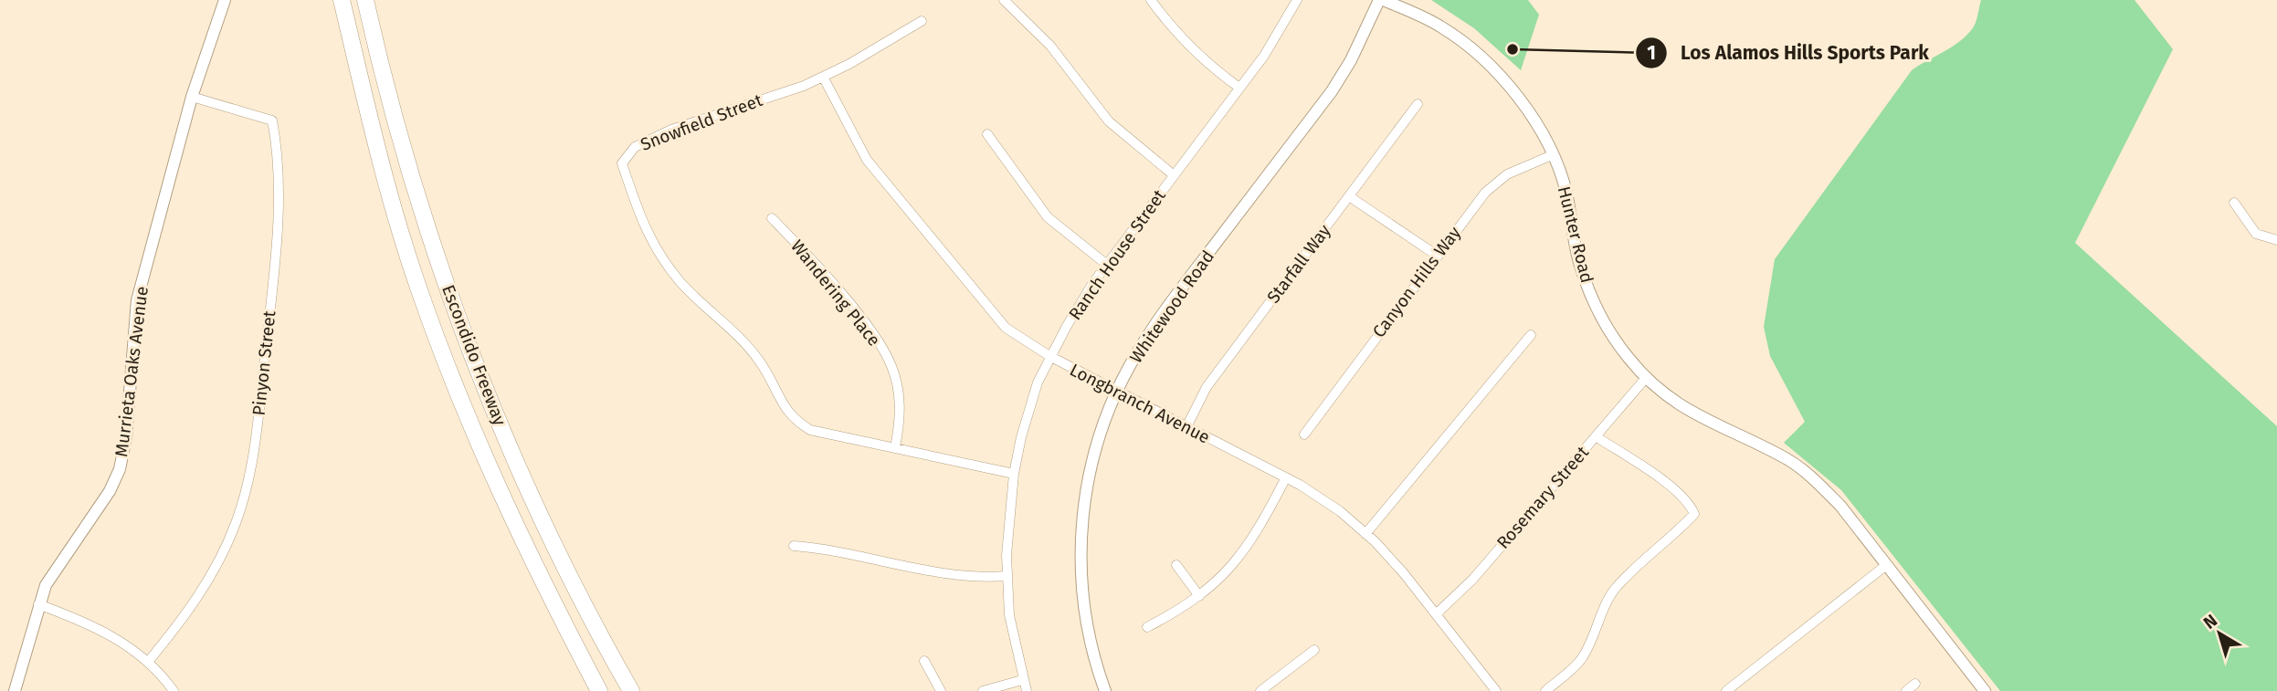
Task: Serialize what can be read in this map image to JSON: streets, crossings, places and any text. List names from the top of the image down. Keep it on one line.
{"streets":{"highway":["Escondido Freeway"],"street":["Snowfield Street","Hunter Road","Ranch House Street","Starfall Way","Canyon Hills Way","Wandering Place","Whitewood Road","Pinyon Street","Murrieta Oaks Avenue","Longbranch Avenue","Rosemary Street"]},"crossings":[["Snowfield Street","Wandering Place"],["Snowfield Street","Longbranch Avenue"],["Hunter Road","Canyon Hills Way"],["Hunter Road","Whitewood Road"],["Hunter Road","Rosemary Street"],["Ranch House Street","Longbranch Avenue"],["Starfall Way","Longbranch Avenue"],["Whitewood Road","Longbranch Avenue"],["Pinyon Street","Murrieta Oaks Avenue"],["Longbranch Avenue","Rosemary Street"]],"places":["Los Alamos Hills Sports Park"],"north":"top left"}
